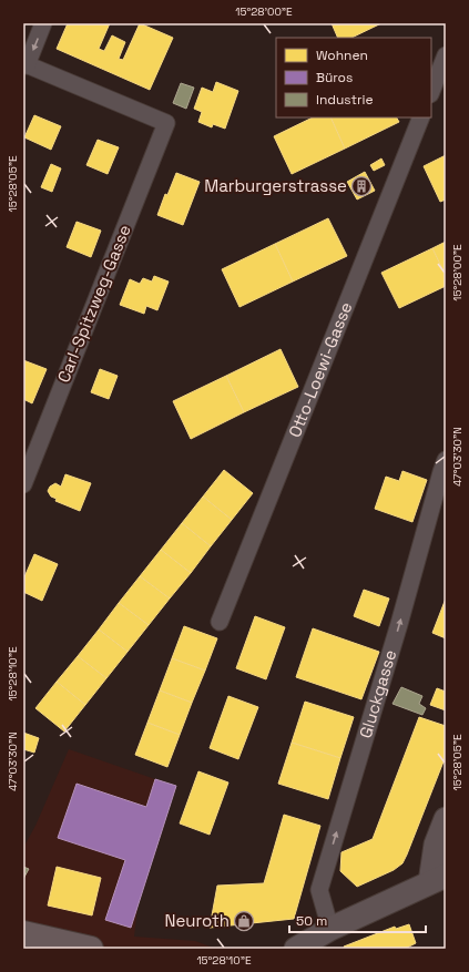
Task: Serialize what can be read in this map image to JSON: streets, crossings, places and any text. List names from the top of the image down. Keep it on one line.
{"streets":{"street":["Carl-Spitzweg-Gasse","Otto-Loewi-Gasse","Gluckgasse"]},"one_way":["Gluckgasse"],"places":{"building":["Marburgerstrasse"],"shop":["Neuroth"]},"legend":["Wohnen","Büros","Industrie"],"scale_bar":"50 m","coordinates":["15°28'00\"E","15°28'05\"E","47°03'30\"N","15°28'10\"E"]}
